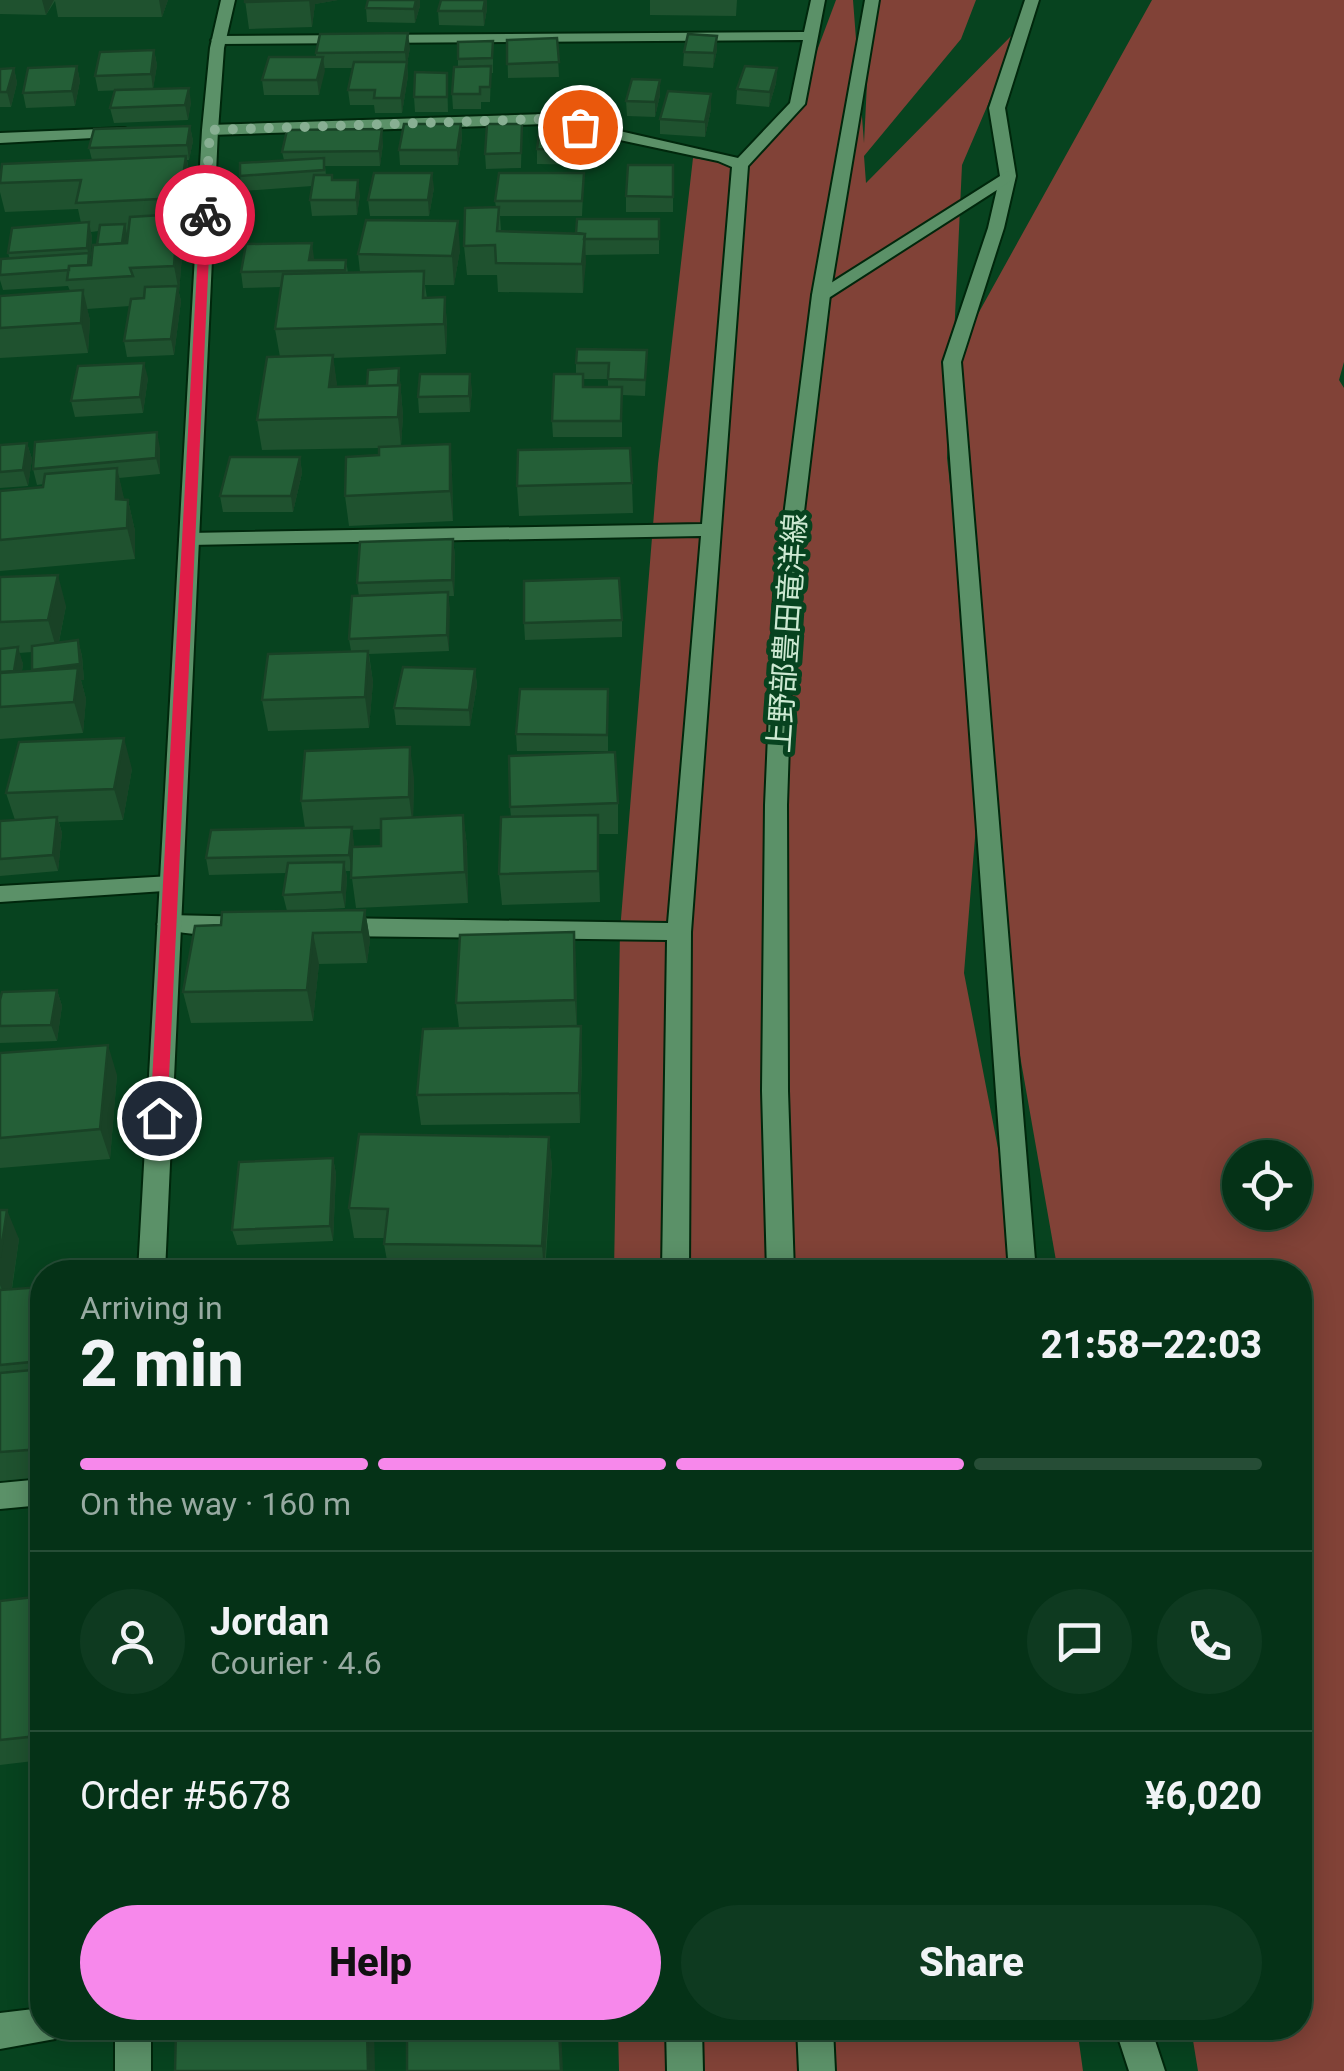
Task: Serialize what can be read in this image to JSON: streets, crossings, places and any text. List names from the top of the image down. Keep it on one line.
{"streets":{"street":["上野部豊田竜洋線"]},"page":{"heading":["2 min","Arriving in","21:58–22:03"],"panel":["Jordan","Courier · 4.6","Order #5678","¥6,020"],"bar":"On the way · 160 m","buttons":["Help","Share"]}}
